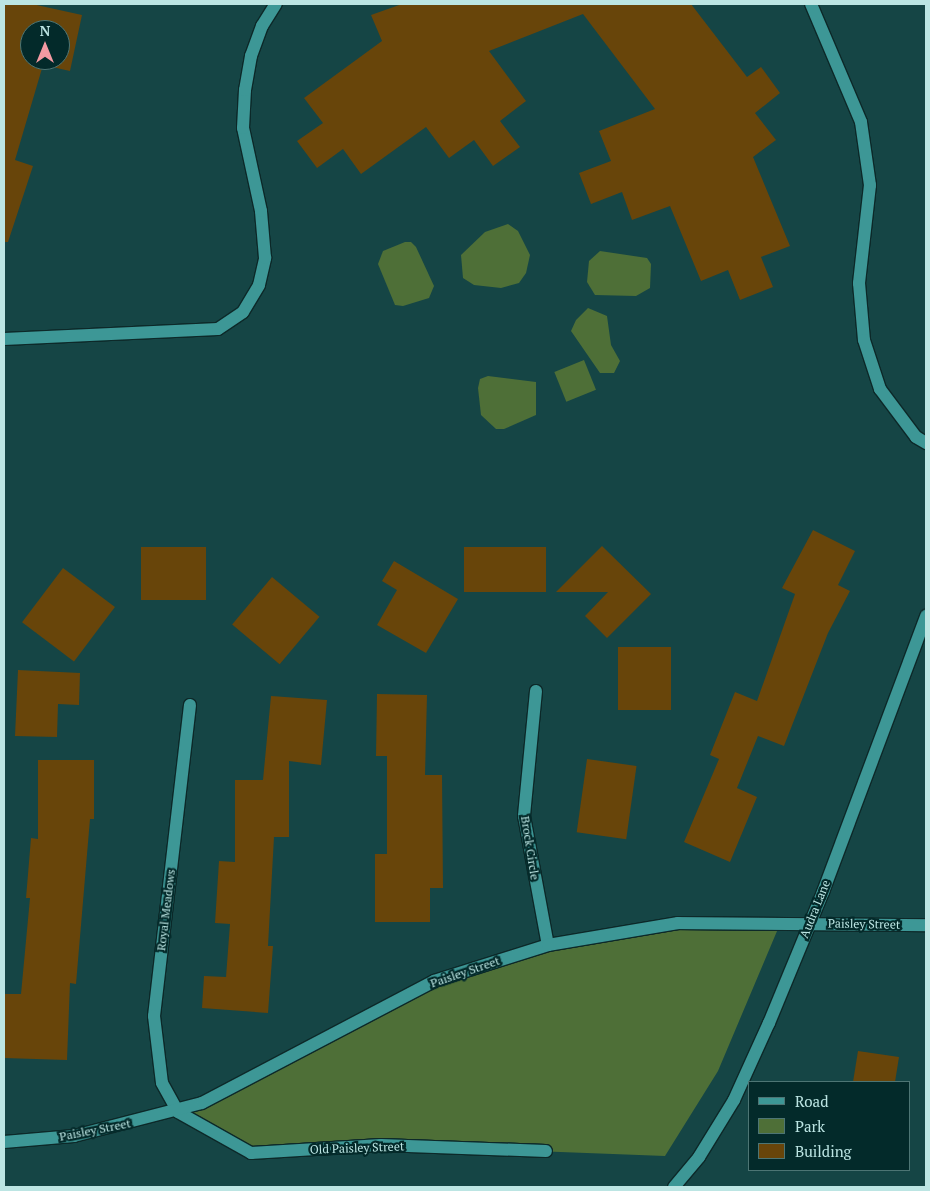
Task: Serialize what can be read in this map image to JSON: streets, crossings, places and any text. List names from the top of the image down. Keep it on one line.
{"streets":{"street":["Brock Circle","Audra Lane","Royal Meadows","Paisley Street","Old Paisley Street"]},"crossings":[["Brock Circle","Paisley Street"],["Audra Lane","Paisley Street"],["Royal Meadows","Paisley Street"],["Royal Meadows","Old Paisley Street"],["Paisley Street","Old Paisley Street"]],"legend":["Road","Park","Building"],"north":"top"}
